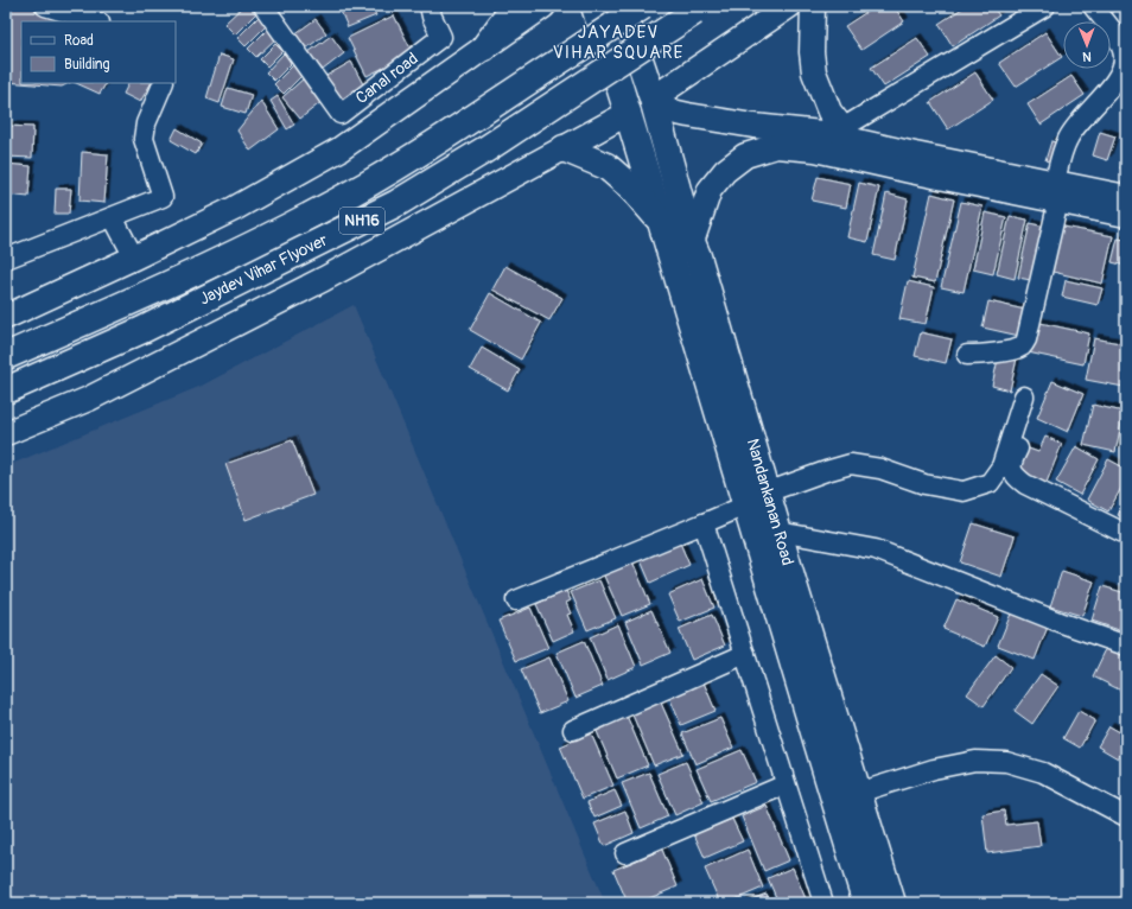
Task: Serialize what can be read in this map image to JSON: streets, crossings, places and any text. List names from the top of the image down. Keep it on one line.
{"streets":{"main road":["NH16","Jaydev Vihar Flyover","Nandankanan Road"],"street":["Canal road"]},"districts":["JAYADEV VIHAR SQUARE"],"legend":["Road","Building"],"north":"bottom"}
